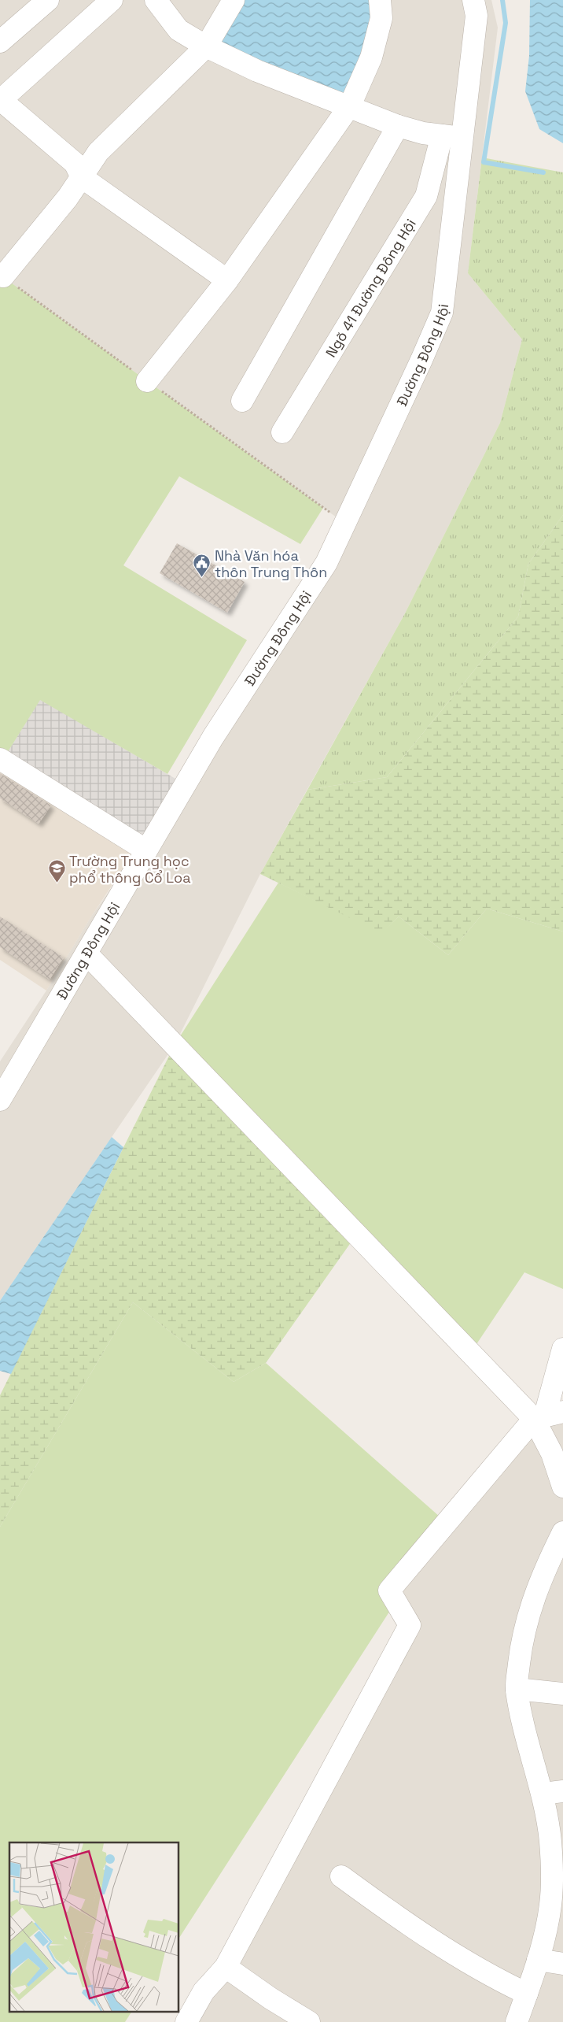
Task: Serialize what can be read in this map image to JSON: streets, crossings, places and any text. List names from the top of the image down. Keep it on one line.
{"streets":{"street":["Ngõ 41 Đường Đông Hội","Đường Đông Hội"]},"crossings":[["Ngõ 41 Đường Đông Hội","Đường Đông Hội"]],"places":{"public building":["Nhà Văn hóa thôn Trung Thôn"],"school or university":["Trường Trung học phổ thông Cổ Loa"]}}
